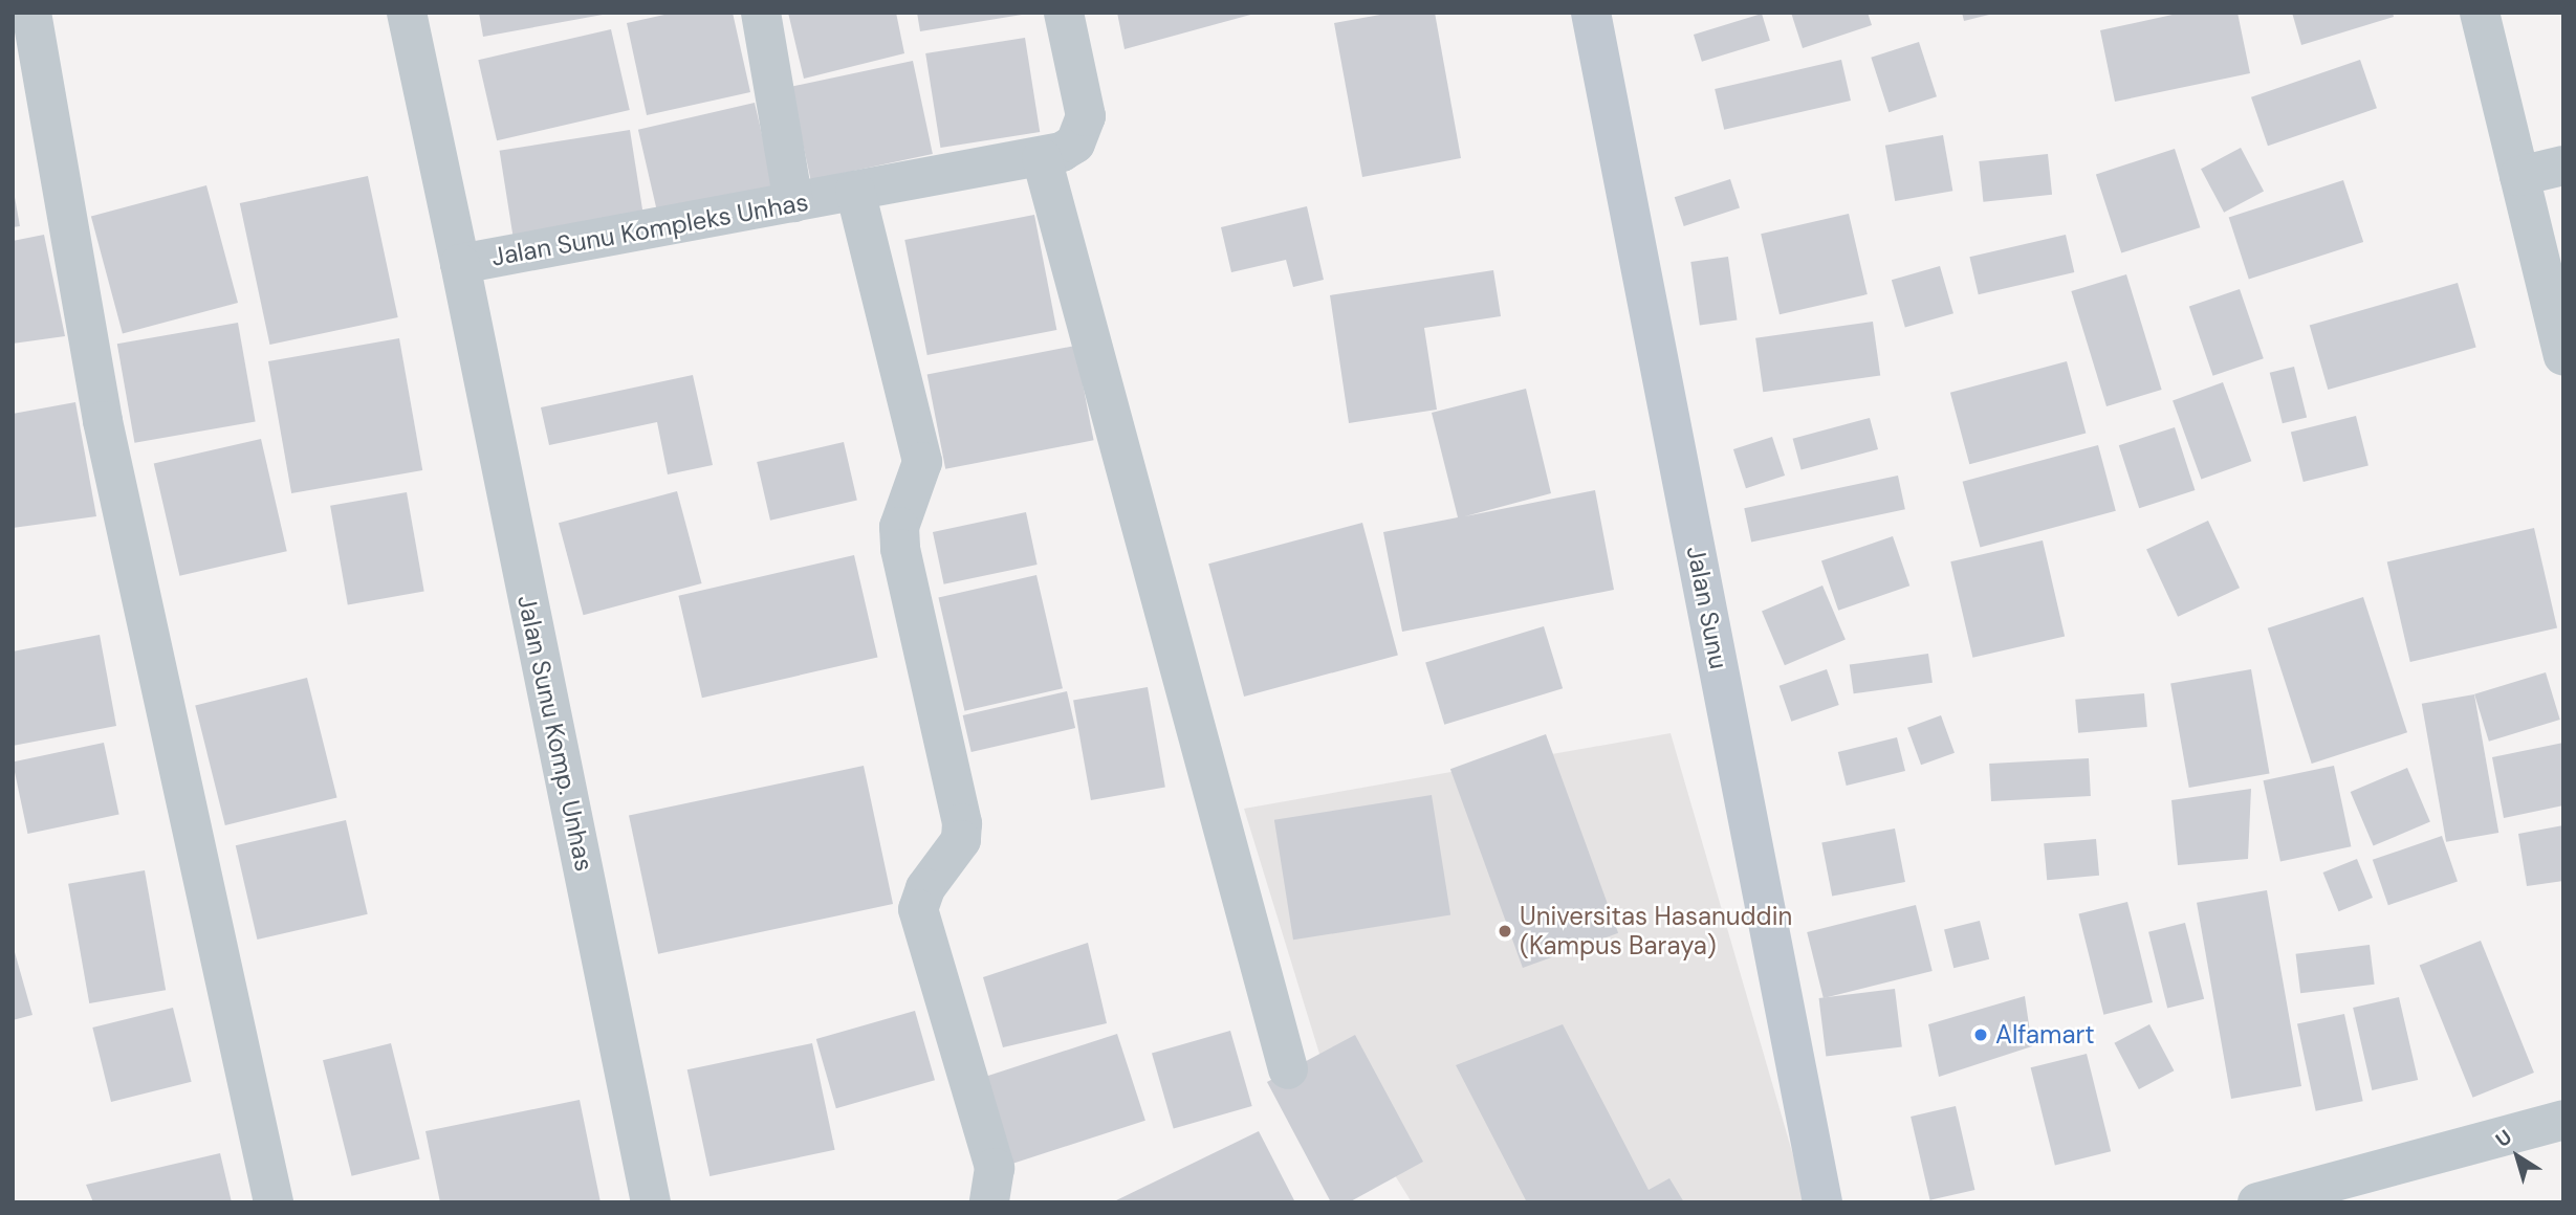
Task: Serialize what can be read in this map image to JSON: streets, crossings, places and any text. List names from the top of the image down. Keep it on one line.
{"streets":{"main road":["Jalan Sunu"],"street":["Jalan Sunu Kompleks Unhas","Jalan Sunu Komp. Unhas"]},"crossings":[["Jalan Sunu Kompleks Unhas","Jalan Sunu Komp. Unhas"]],"places":["Universitas Hasanuddin (Kampus Baraya)","Alfamart"],"north":"top left"}
